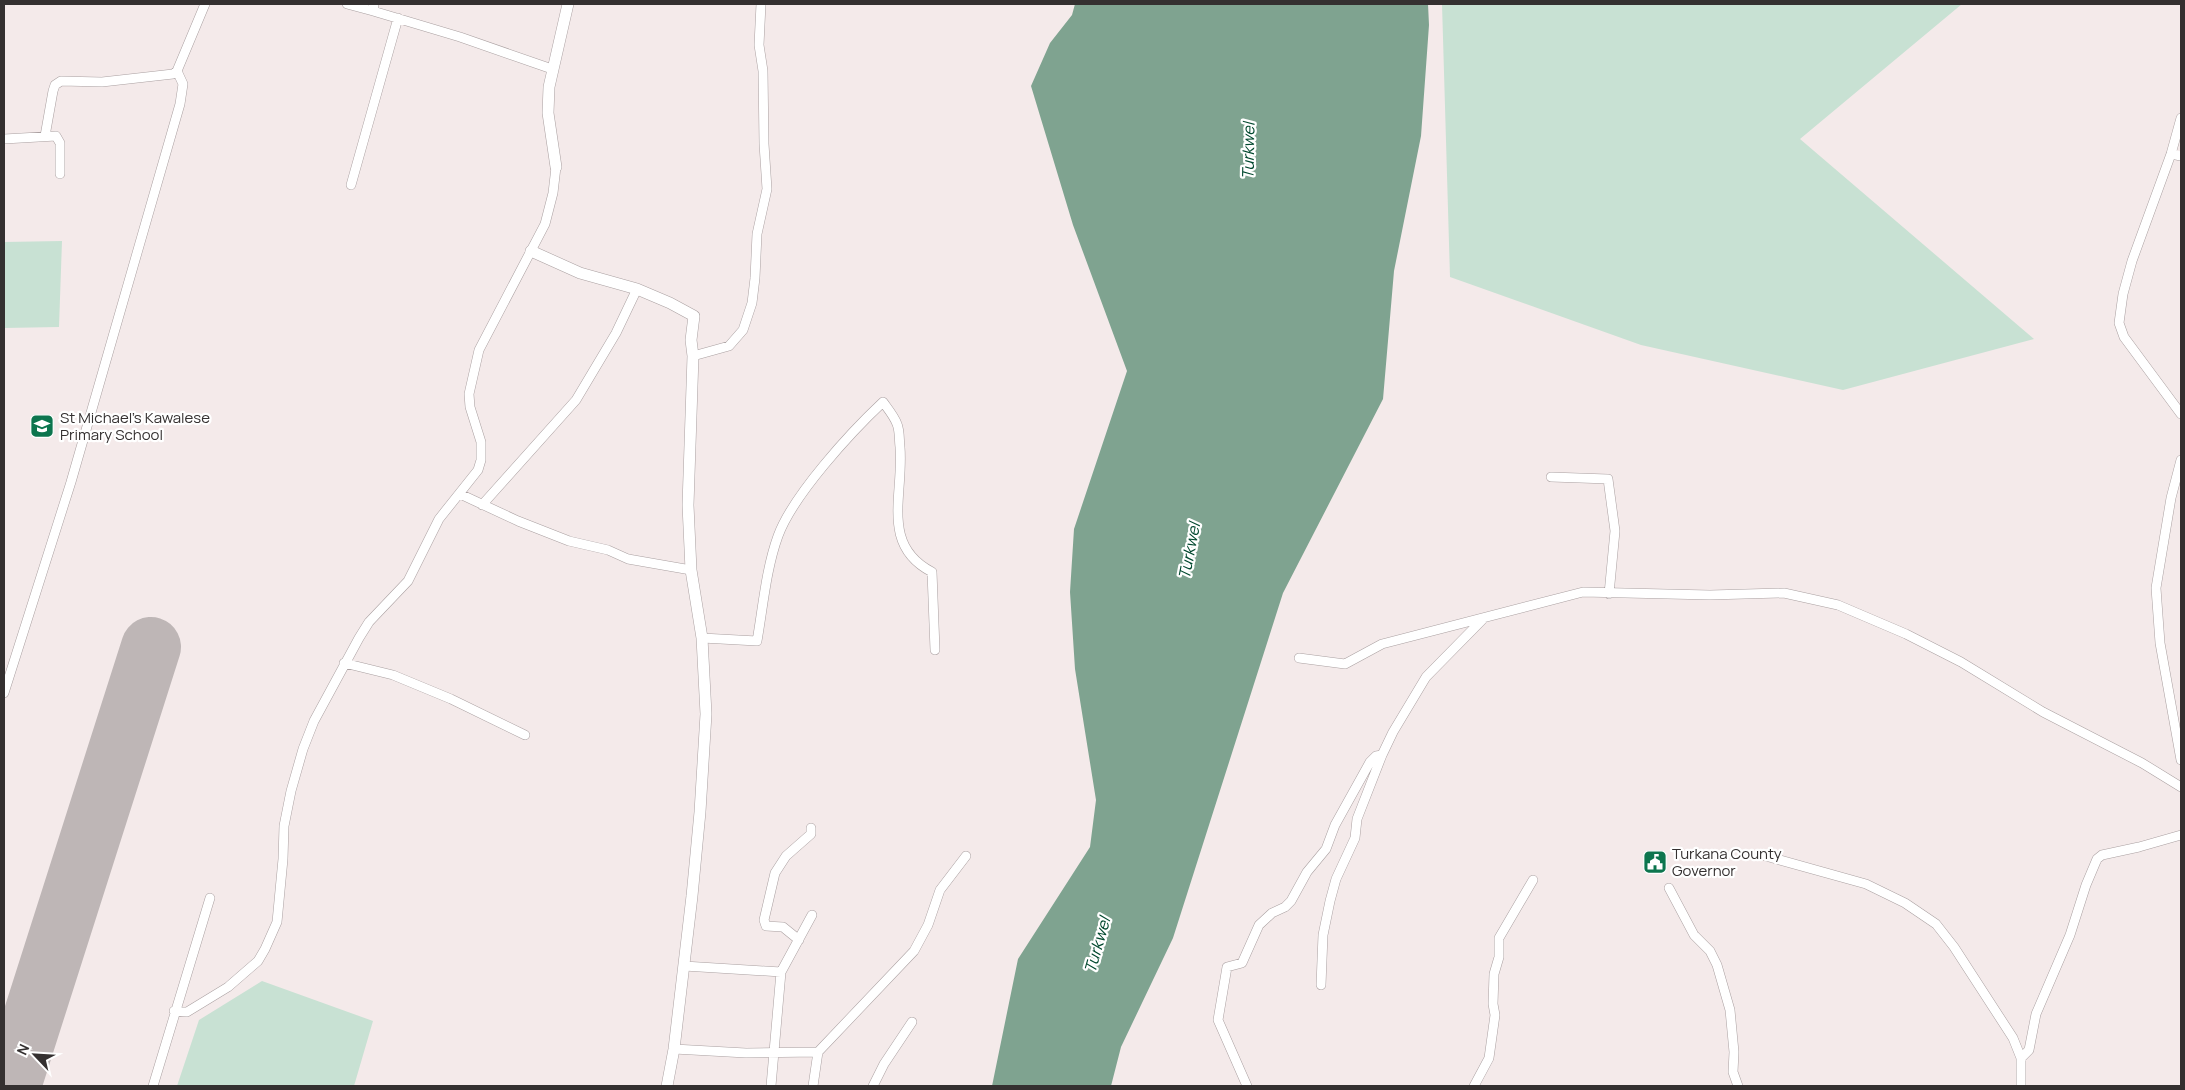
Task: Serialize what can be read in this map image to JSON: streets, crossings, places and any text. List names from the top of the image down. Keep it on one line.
{"water":["Turkwel"],"places":{"school or university":["St Michael's Kawalese Primary School"],"public building":["Turkana County Governor"]},"north":"top left"}
